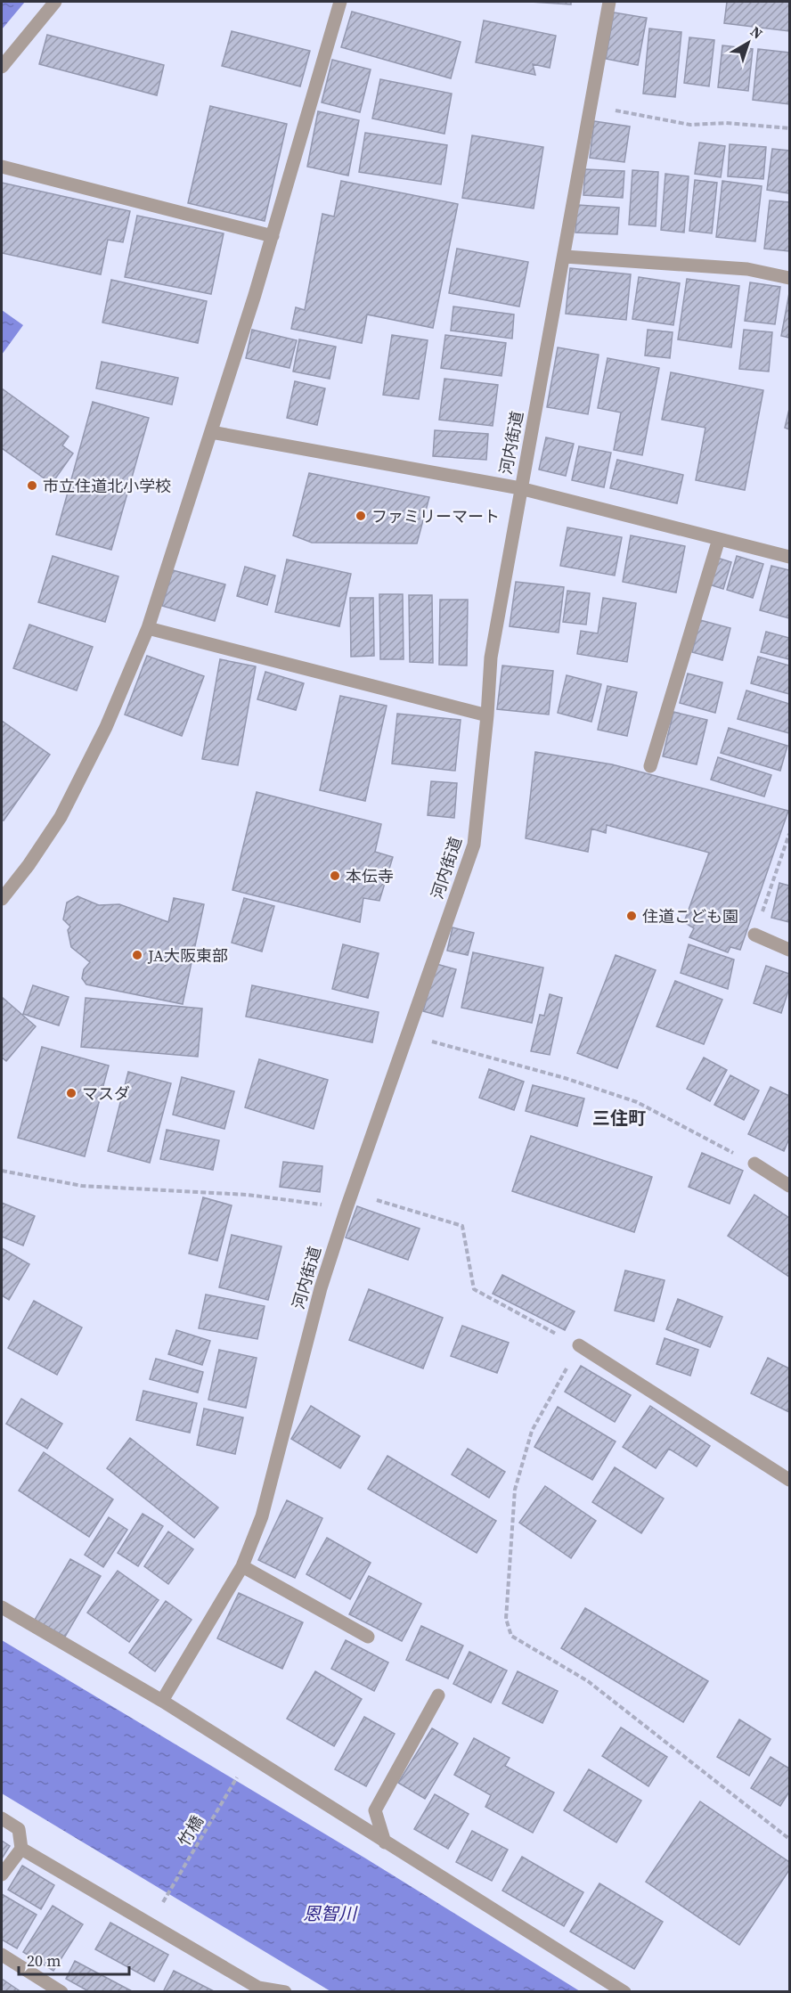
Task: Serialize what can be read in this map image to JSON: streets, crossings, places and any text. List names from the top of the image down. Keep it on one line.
{"streets":{"street":["河内街道"],"path":["竹橋"]},"districts":["三住町"],"water":["恩智川"],"places":["市立住道北小学校","ファミリーマート","本伝寺","住道こども園","JA大阪東部","マスダ"],"scale_bar":"20 m","north":"top right"}
